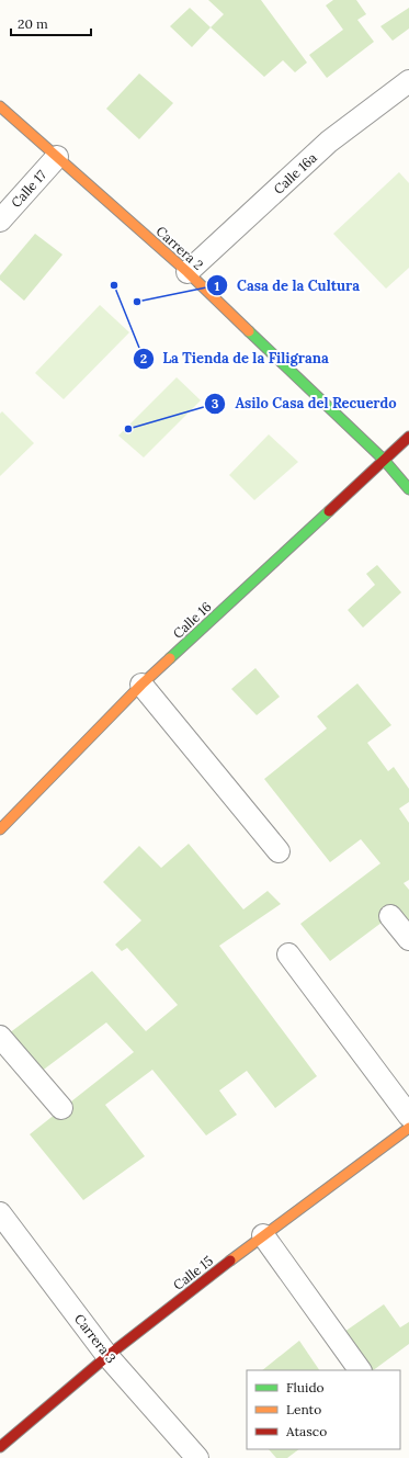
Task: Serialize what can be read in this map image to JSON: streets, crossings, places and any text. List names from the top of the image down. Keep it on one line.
{"streets":{"street":["Calle 16a","Calle 17","Carrera 2","Calle 16","Calle 15","Carrera 3"]},"crossings":[["Calle 16a","Carrera 2"],["Calle 17","Carrera 2"],["Carrera 2","Calle 16"],["Calle 15","Carrera 3"]],"places":["La Tienda de la Filigrana","Casa de la Cultura","Asilo Casa del Recuerdo"],"legend":["Fluido","Lento","Atasco"],"scale_bar":"20 m"}
